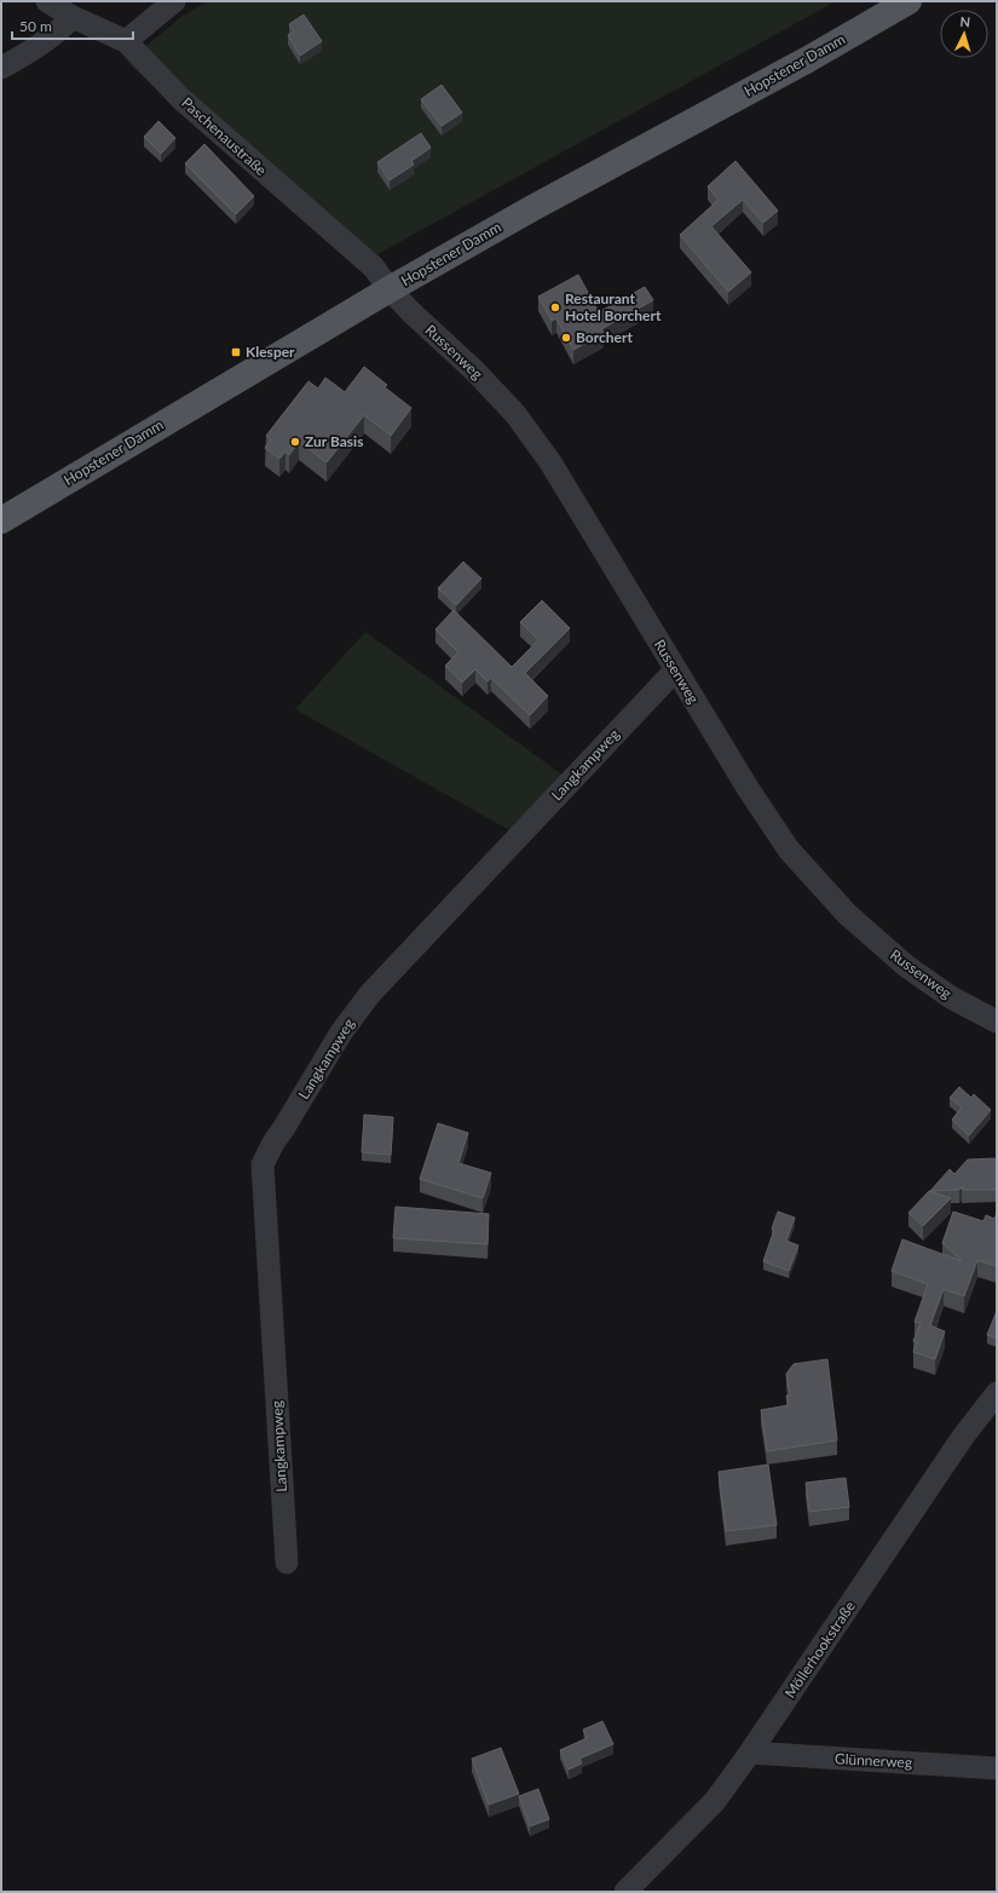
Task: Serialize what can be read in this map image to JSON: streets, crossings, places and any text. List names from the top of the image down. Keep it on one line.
{"streets":{"main road":["Hopstener Damm"],"street":["Paschenaustraße","Russenweg","Langkampweg","Möllerhookstraße","Glünnerweg"]},"crossings":[["Hopstener Damm","Paschenaustraße"],["Hopstener Damm","Russenweg"],["Paschenaustraße","Russenweg"],["Russenweg","Langkampweg"],["Möllerhookstraße","Glünnerweg"]],"places":{"other":["Restaurant Hotel Borchert","Borchert","Zur Basis"],"transit":["Klesper"]},"scale_bar":"50 m","north":"top"}
